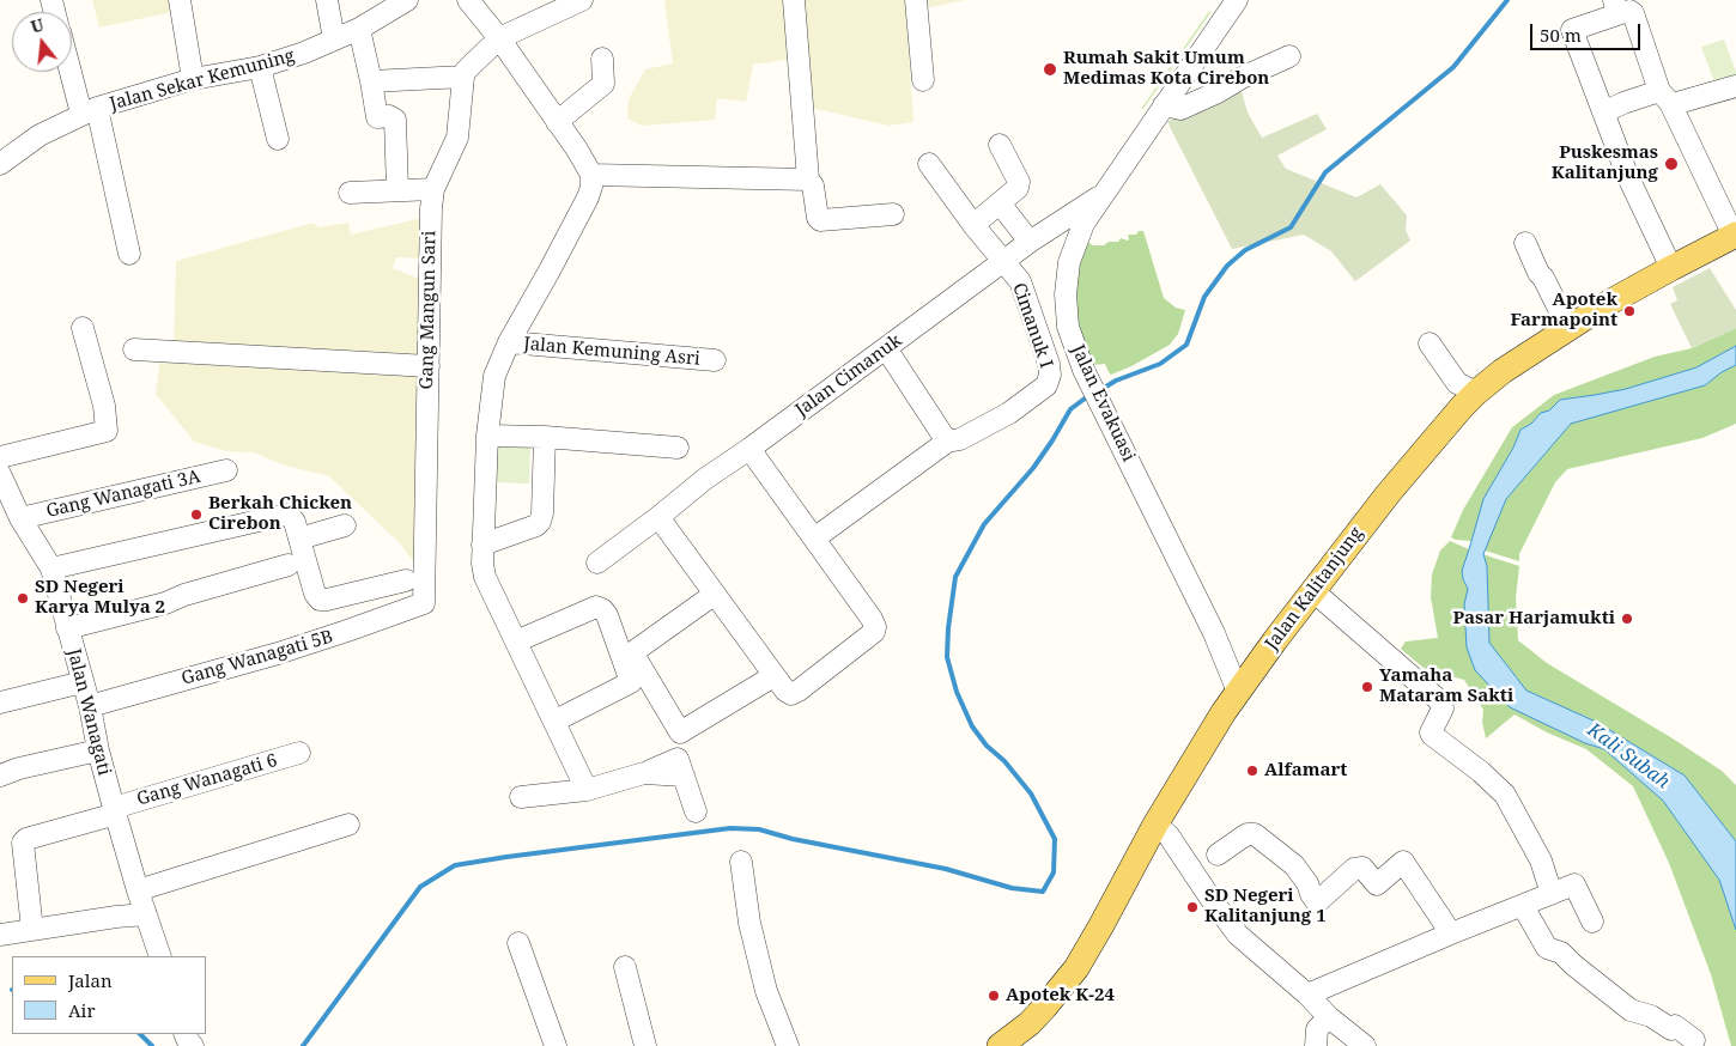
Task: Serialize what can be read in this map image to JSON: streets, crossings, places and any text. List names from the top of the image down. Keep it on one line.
{"streets":{"main road":["Jalan Kalitanjung"],"street":["Jalan Sekar Kemuning","Gang Mangun Sari","Cimanuk I","Jalan Kemuning Asri","Jalan Cimanuk","Jalan Evakuasi","Gang Wanagati 3A","Gang Wanagati 5B","Jalan Wanagati","Gang Wanagati 6"]},"crossings":[["Gang Mangun Sari","Gang Wanagati 5B"],["Cimanuk I","Jalan Cimanuk"],["Jalan Cimanuk","Jalan Evakuasi"],["Jalan Evakuasi","Jalan Kalitanjung"],["Gang Wanagati 3A","Jalan Wanagati"],["Gang Wanagati 5B","Jalan Wanagati"],["Jalan Wanagati","Gang Wanagati 6"]],"water":["Kali Subah"],"places":["Rumah Sakit Umum Medimas Kota Cirebon","Puskesmas Kalitanjung","Apotek Farmapoint","Berkah Chicken Cirebon","SD Negeri Karya Mulya 2","Pasar Harjamukti","Yamaha Mataram Sakti","Alfamart","SD Negeri Kalitanjung 1","Apotek K-24"],"legend":["Jalan","Air"],"scale_bar":"50 m","north":"top"}
